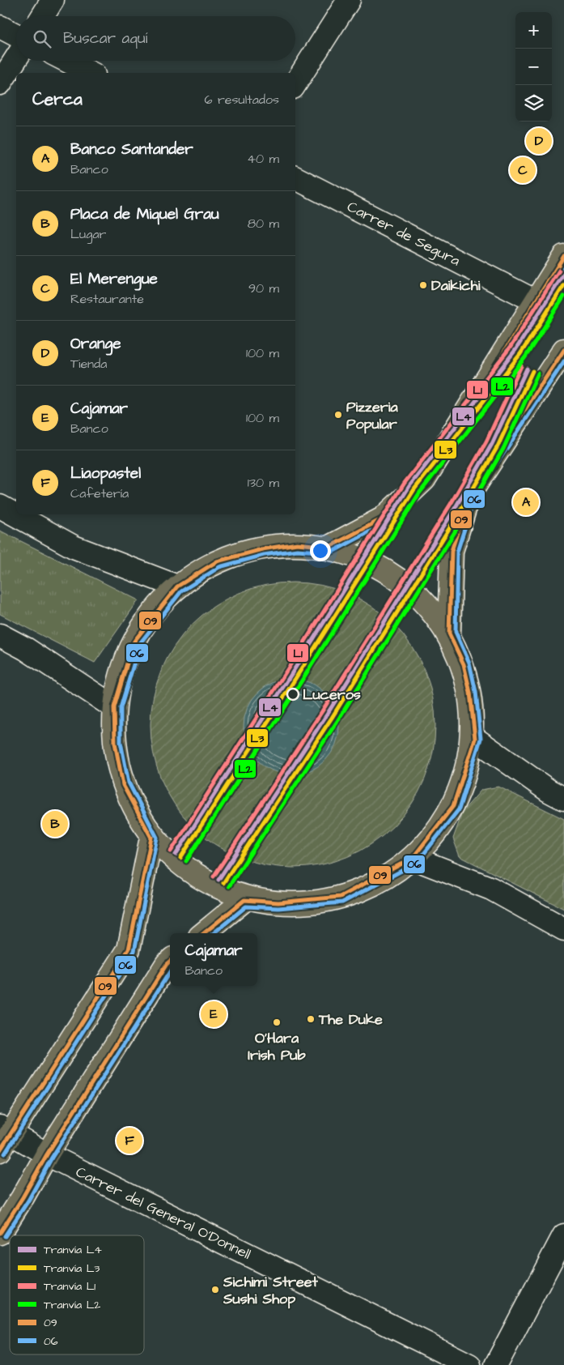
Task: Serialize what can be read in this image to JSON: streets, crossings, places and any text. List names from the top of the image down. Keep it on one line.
{"streets":{"street":["Carrer de Segura","Carrer del General O'Donnell"]},"places":["Daikichi","Pizzeria Popular","Luceros","The Duke","O'Hara Irish Pub","Sichimi Street Sushi Shop"],"lines":["transit line 09","transit line 06","tram line L1","tram line L4","tram line L3","tram line L2"],"legend":["Tranvía L4","Tranvía L3","Tranvía L1","Tranvía L2","09","06"],"page":{"map_buttons":["+","−"],"search":"Buscar aquí","heading":["Cerca","6 resultados"],"list":[{"mark":"A","name":"Banco Santander","note":"Banco","value":"40 m"},{"mark":"B","name":"Placa de Miquel Grau","note":"Lugar","value":"80 m"},{"mark":"C","name":"El Merengue","note":"Restaurante","value":"90 m"},{"mark":"D","name":"Orange","note":"Tienda","value":"100 m"},{"mark":"E","name":"Cajamar","note":"Banco","value":"100 m"},{"mark":"F","name":"Liaopastel","note":"Cafetería","value":"130 m"}],"pins":["D","C","A","B","E","F"],"popup":["Cajamar","Banco"]}}
